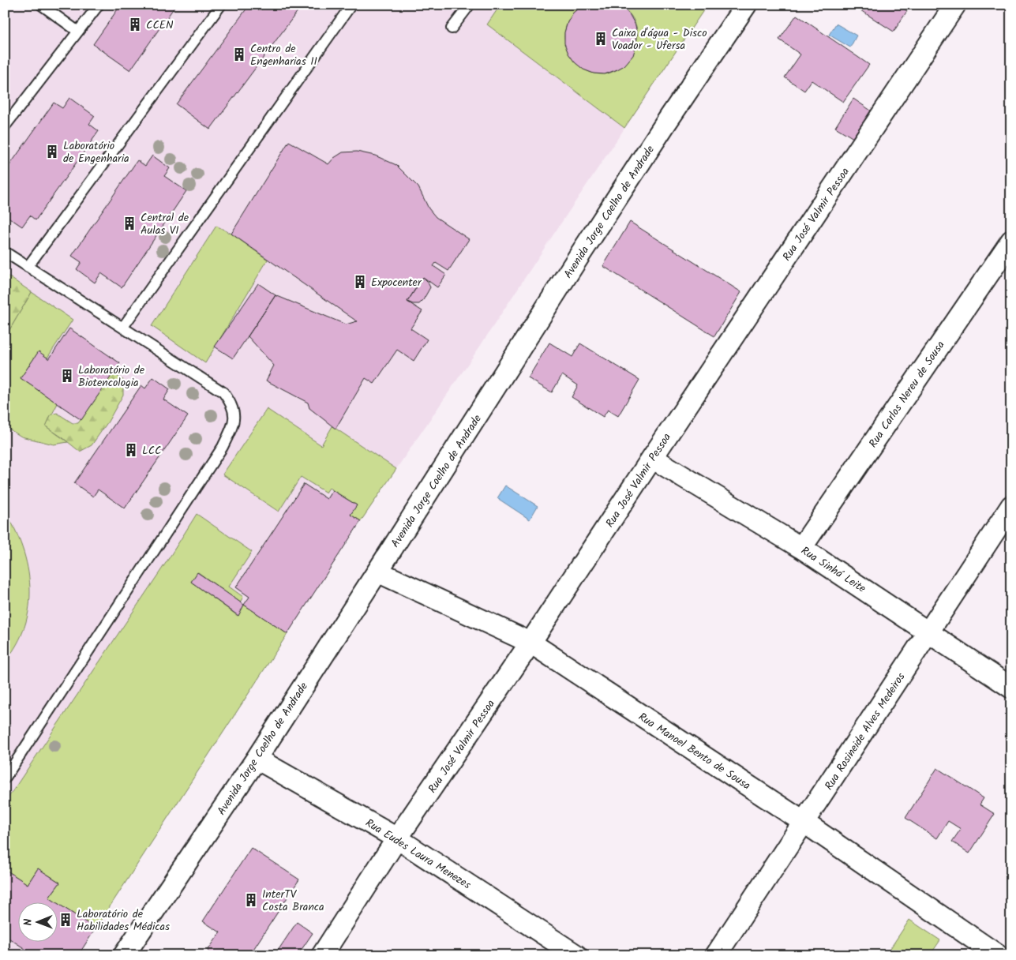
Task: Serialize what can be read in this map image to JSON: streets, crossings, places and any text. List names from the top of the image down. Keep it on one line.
{"streets":{"street":["Avenida Jorge Coelho de Andrade","Rua José Valmir Pessoa","Rua Carlos Nereu de Sousa","Rua Sinhá Leite","Rua Rosineide Alves Medeiros","Rua Manoel Bento de Sousa","Rua Eudes Laura Menezes"]},"crossings":[["Avenida Jorge Coelho de Andrade","Rua Manoel Bento de Sousa"],["Avenida Jorge Coelho de Andrade","Rua Eudes Laura Menezes"],["Rua José Valmir Pessoa","Rua Sinhá Leite"],["Rua José Valmir Pessoa","Rua Manoel Bento de Sousa"],["Rua José Valmir Pessoa","Rua Eudes Laura Menezes"],["Rua Carlos Nereu de Sousa","Rua Sinhá Leite"],["Rua Sinhá Leite","Rua Rosineide Alves Medeiros"],["Rua Rosineide Alves Medeiros","Rua Manoel Bento de Sousa"]],"places":{"building":["CCEN","Caixa d'água - Disco Voador - Ufersa","Centro de Engenharias II","Laboratório de Engenharia","Central de Aulas VI","Expocenter","Laboratório de Biotencologia","LCC","InterTV Costa Branca","Laboratório de Habilidades Médicas"]},"north":"left"}
